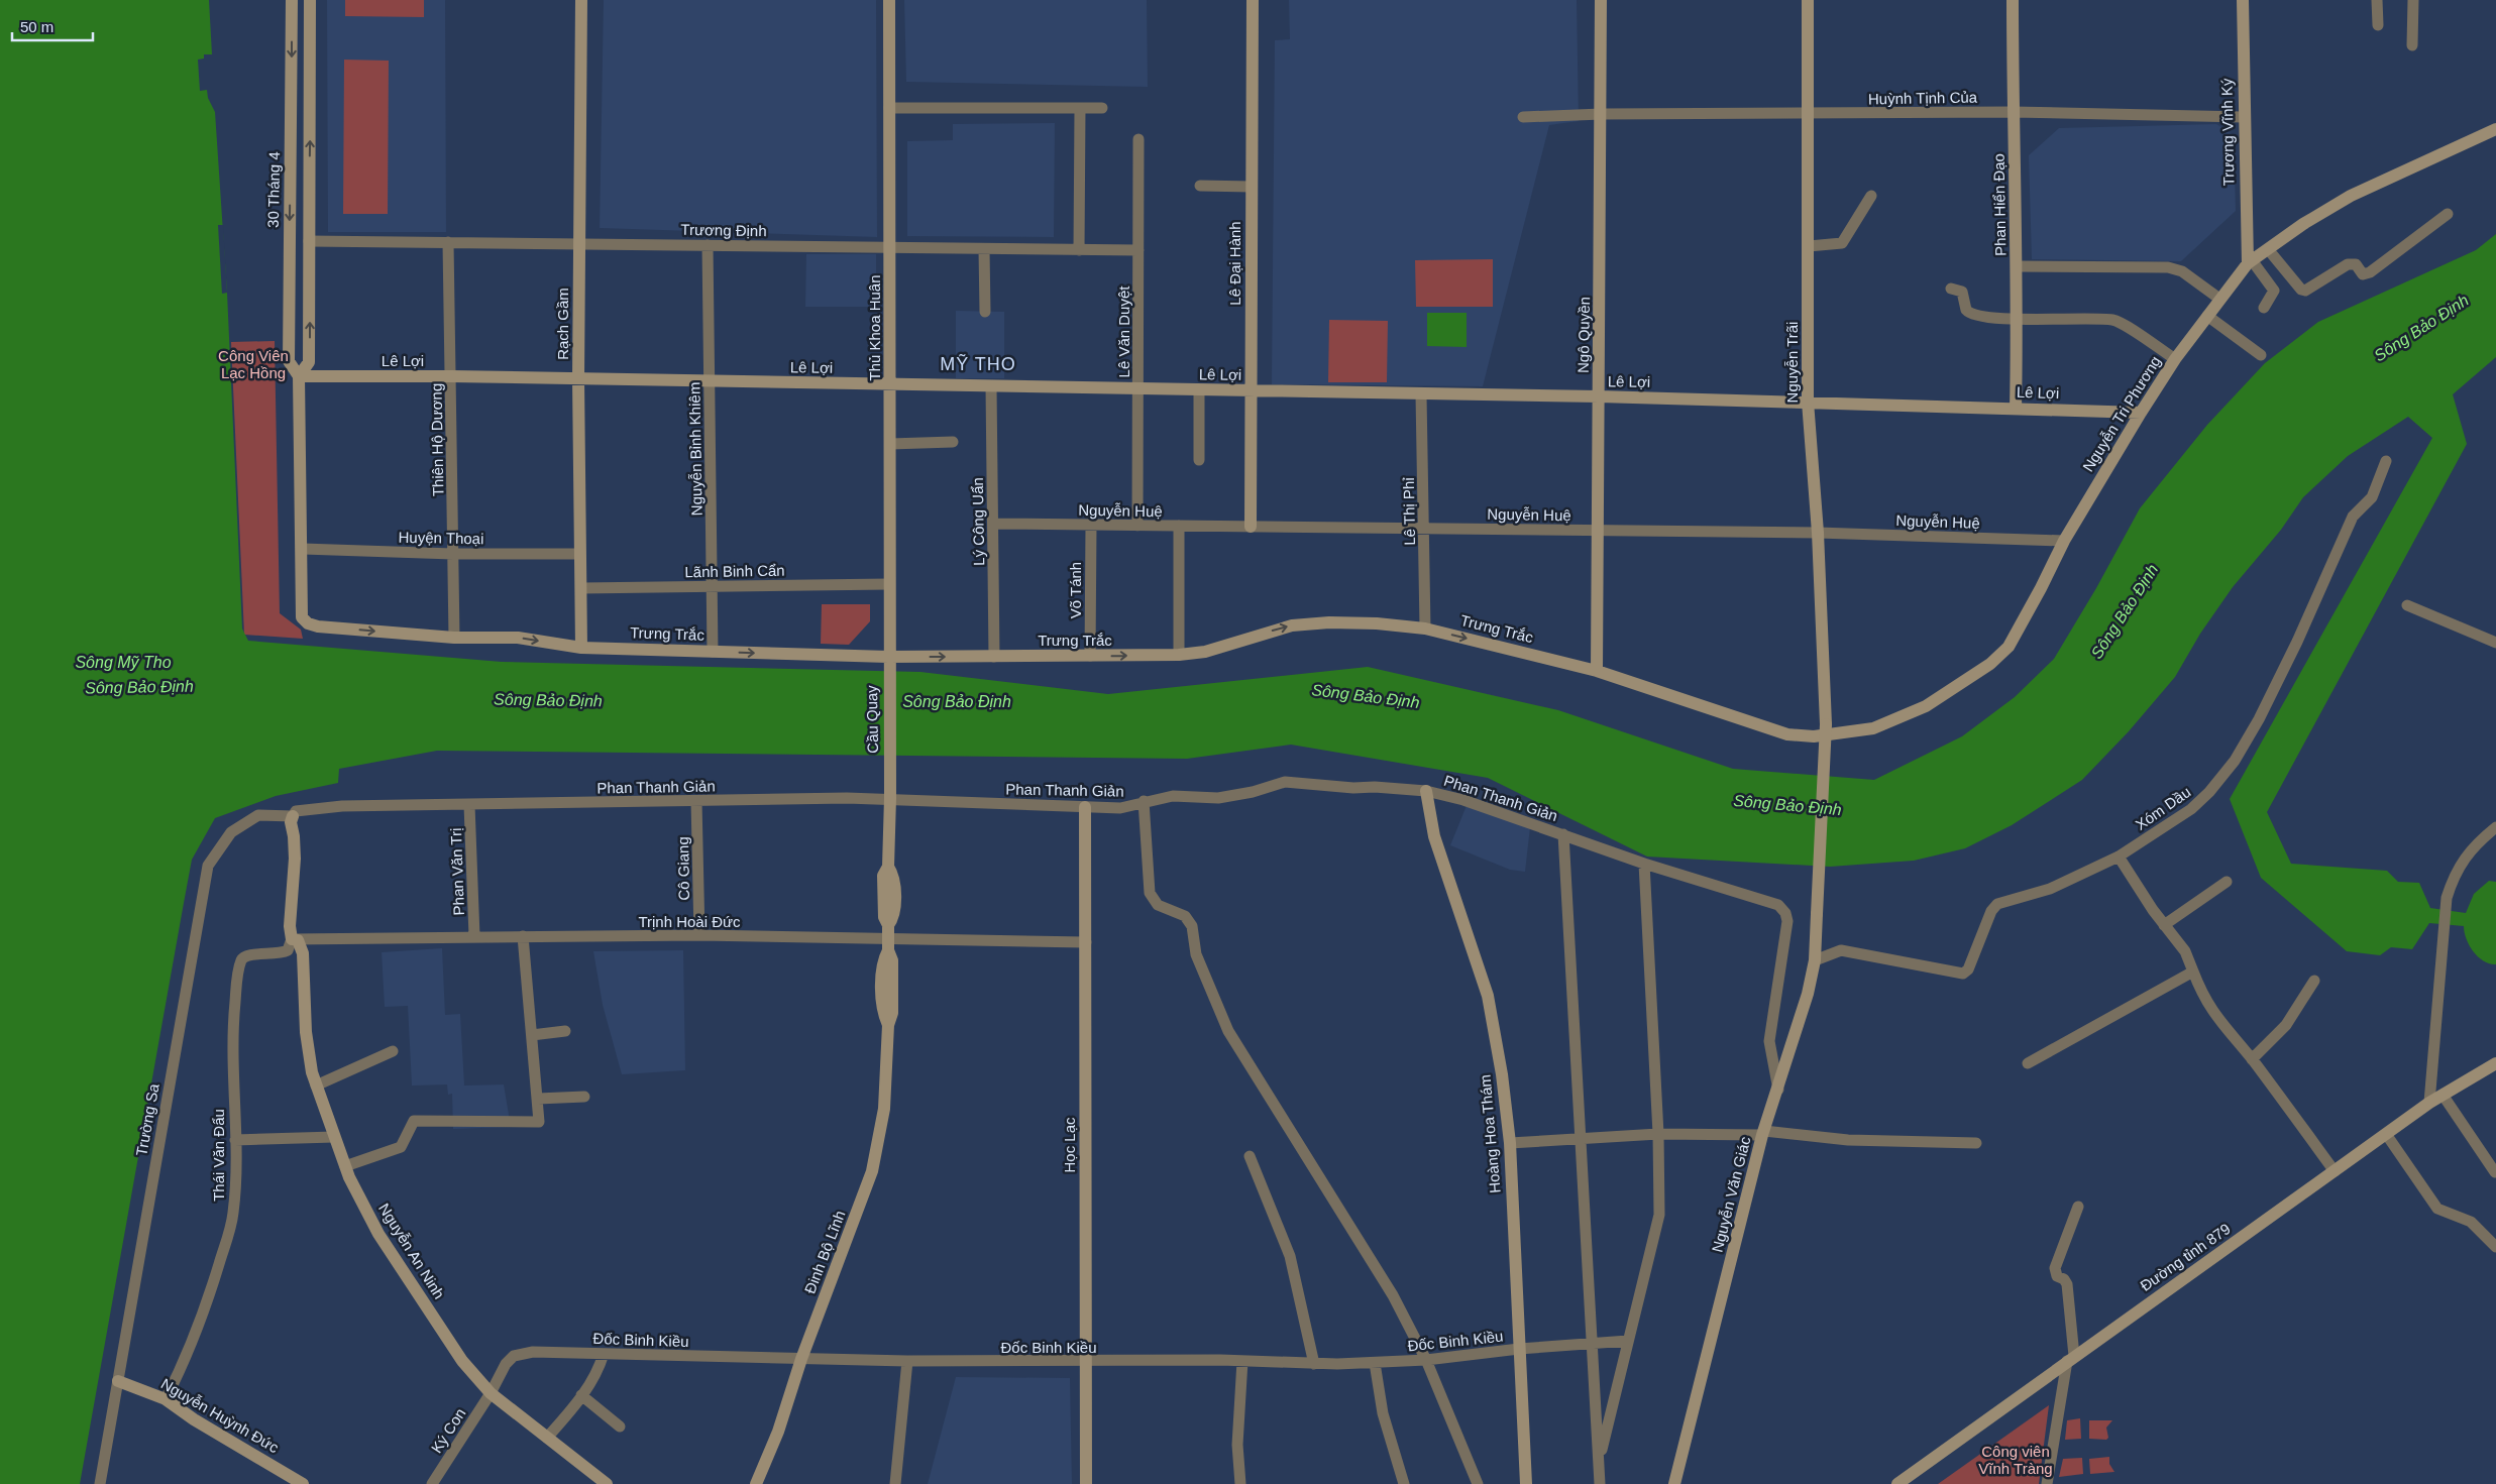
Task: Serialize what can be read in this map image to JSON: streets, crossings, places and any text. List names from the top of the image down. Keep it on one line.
{"streets":{"street":["Huỳnh Tịnh Của","Trương Vĩnh Ký","30 Tháng 4","Phan Hiển Đạo","Trương Định","Lê Đại Hành","Rạch Gầm","Thủ Khoa Huân","Lê Văn Duyệt","Ngô Quyền","Lê Lợi","Nguyễn Trãi","Nguyễn Tri Phương","Thiên Hộ Dương","Nguyễn Bỉnh Khiêm","Nguyễn Huệ","Lê Thị Phỉ","Lý Công Uẩn","Huyện Thoại","Lãnh Binh Cẩn","Võ Tánh","Trưng Trắc","Cầu Quay","Phan Thanh Giản","Xóm Dầu","Cô Giang","Phan Văn Trị","Trịnh Hoài Đức","Trường Sa","Hoàng Hoa Thám","Học Lạc","Thái Văn Đẩu","Nguyễn Văn Giác","Nguyễn An Ninh","Đinh Bộ Lĩnh","Đường tỉnh 879","Đốc Binh Kiều","Nguyễn Huỳnh Đức","Ký Con"]},"crossings":[["Huỳnh Tịnh Của","Trương Vĩnh Ký"],["Huỳnh Tịnh Của","Phan Hiển Đạo"],["Huỳnh Tịnh Của","Ngô Quyền"],["Huỳnh Tịnh Của","Nguyễn Trãi"],["Trương Vĩnh Ký","Nguyễn Tri Phương"],["30 Tháng 4","Trương Định"],["30 Tháng 4","Lê Lợi"],["30 Tháng 4","Huyện Thoại"],["30 Tháng 4","Trưng Trắc"],["Phan Hiển Đạo","Lê Lợi"],["Trương Định","Rạch Gầm"],["Trương Định","Thủ Khoa Huân"],["Trương Định","Lê Văn Duyệt"],["Trương Định","Thiên Hộ Dương"],["Trương Định","Nguyễn Bỉnh Khiêm"],["Lê Đại Hành","Lê Lợi"],["Lê Đại Hành","Nguyễn Huệ"],["Rạch Gầm","Lê Lợi"],["Rạch Gầm","Huyện Thoại"],["Rạch Gầm","Lãnh Binh Cẩn"],["Rạch Gầm","Trưng Trắc"],["Thủ Khoa Huân","Lê Lợi"],["Thủ Khoa Huân","Lãnh Binh Cẩn"],["Thủ Khoa Huân","Trưng Trắc"],["Thủ Khoa Huân","Cầu Quay"],["Lê Văn Duyệt","Lê Lợi"],["Lê Văn Duyệt","Nguyễn Huệ"],["Ngô Quyền","Lê Lợi"],["Ngô Quyền","Nguyễn Huệ"],["Ngô Quyền","Trưng Trắc"],["Lê Lợi","Nguyễn Trãi"],["Lê Lợi","Nguyễn Tri Phương"],["Lê Lợi","Thiên Hộ Dương"],["Lê Lợi","Nguyễn Bỉnh Khiêm"],["Lê Lợi","Lê Thị Phỉ"],["Lê Lợi","Lý Công Uẩn"],["Nguyễn Trãi","Nguyễn Huệ"],["Nguyễn Trãi","Nguyễn Văn Giác"],["Nguyễn Tri Phương","Nguyễn Huệ"],["Nguyễn Tri Phương","Trưng Trắc"],["Thiên Hộ Dương","Huyện Thoại"],["Thiên Hộ Dương","Trưng Trắc"],["Nguyễn Bỉnh Khiêm","Lãnh Binh Cẩn"],["Nguyễn Bỉnh Khiêm","Trưng Trắc"],["Nguyễn Huệ","Lê Thị Phỉ"],["Nguyễn Huệ","Lý Công Uẩn"],["Nguyễn Huệ","Võ Tánh"],["Lê Thị Phỉ","Trưng Trắc"],["Lý Công Uẩn","Trưng Trắc"],["Võ Tánh","Trưng Trắc"],["Trưng Trắc","Cầu Quay"],["Cầu Quay","Đinh Bộ Lĩnh"],["Phan Thanh Giản","Cô Giang"],["Phan Thanh Giản","Phan Văn Trị"],["Phan Thanh Giản","Trường Sa"],["Phan Thanh Giản","Hoàng Hoa Thám"],["Phan Thanh Giản","Học Lạc"],["Phan Thanh Giản","Nguyễn Văn Giác"],["Phan Thanh Giản","Nguyễn An Ninh"],["Phan Thanh Giản","Đinh Bộ Lĩnh"],["Xóm Dầu","Nguyễn Văn Giác"],["Cô Giang","Trịnh Hoài Đức"],["Phan Văn Trị","Trịnh Hoài Đức"],["Trịnh Hoài Đức","Học Lạc"],["Trịnh Hoài Đức","Thái Văn Đẩu"],["Trịnh Hoài Đức","Nguyễn An Ninh"],["Trịnh Hoài Đức","Đinh Bộ Lĩnh"],["Trường Sa","Nguyễn An Ninh"],["Trường Sa","Nguyễn Huỳnh Đức"],["Hoàng Hoa Thám","Đốc Binh Kiều"],["Học Lạc","Đốc Binh Kiều"],["Thái Văn Đẩu","Nguyễn An Ninh"],["Thái Văn Đẩu","Nguyễn Huỳnh Đức"],["Nguyễn An Ninh","Đốc Binh Kiều"],["Nguyễn An Ninh","Ký Con"],["Đinh Bộ Lĩnh","Đốc Binh Kiều"],["Đốc Binh Kiều","Ký Con"]],"one_way":["Trưng Trắc"],"districts":["MỸ THO"],"water":["Sông Bảo Định","Sông Mỹ Tho"],"parks":["Công Viên Lạc Hồng","Công viên Vĩnh Tràng"],"scale_bar":"50 m"}
